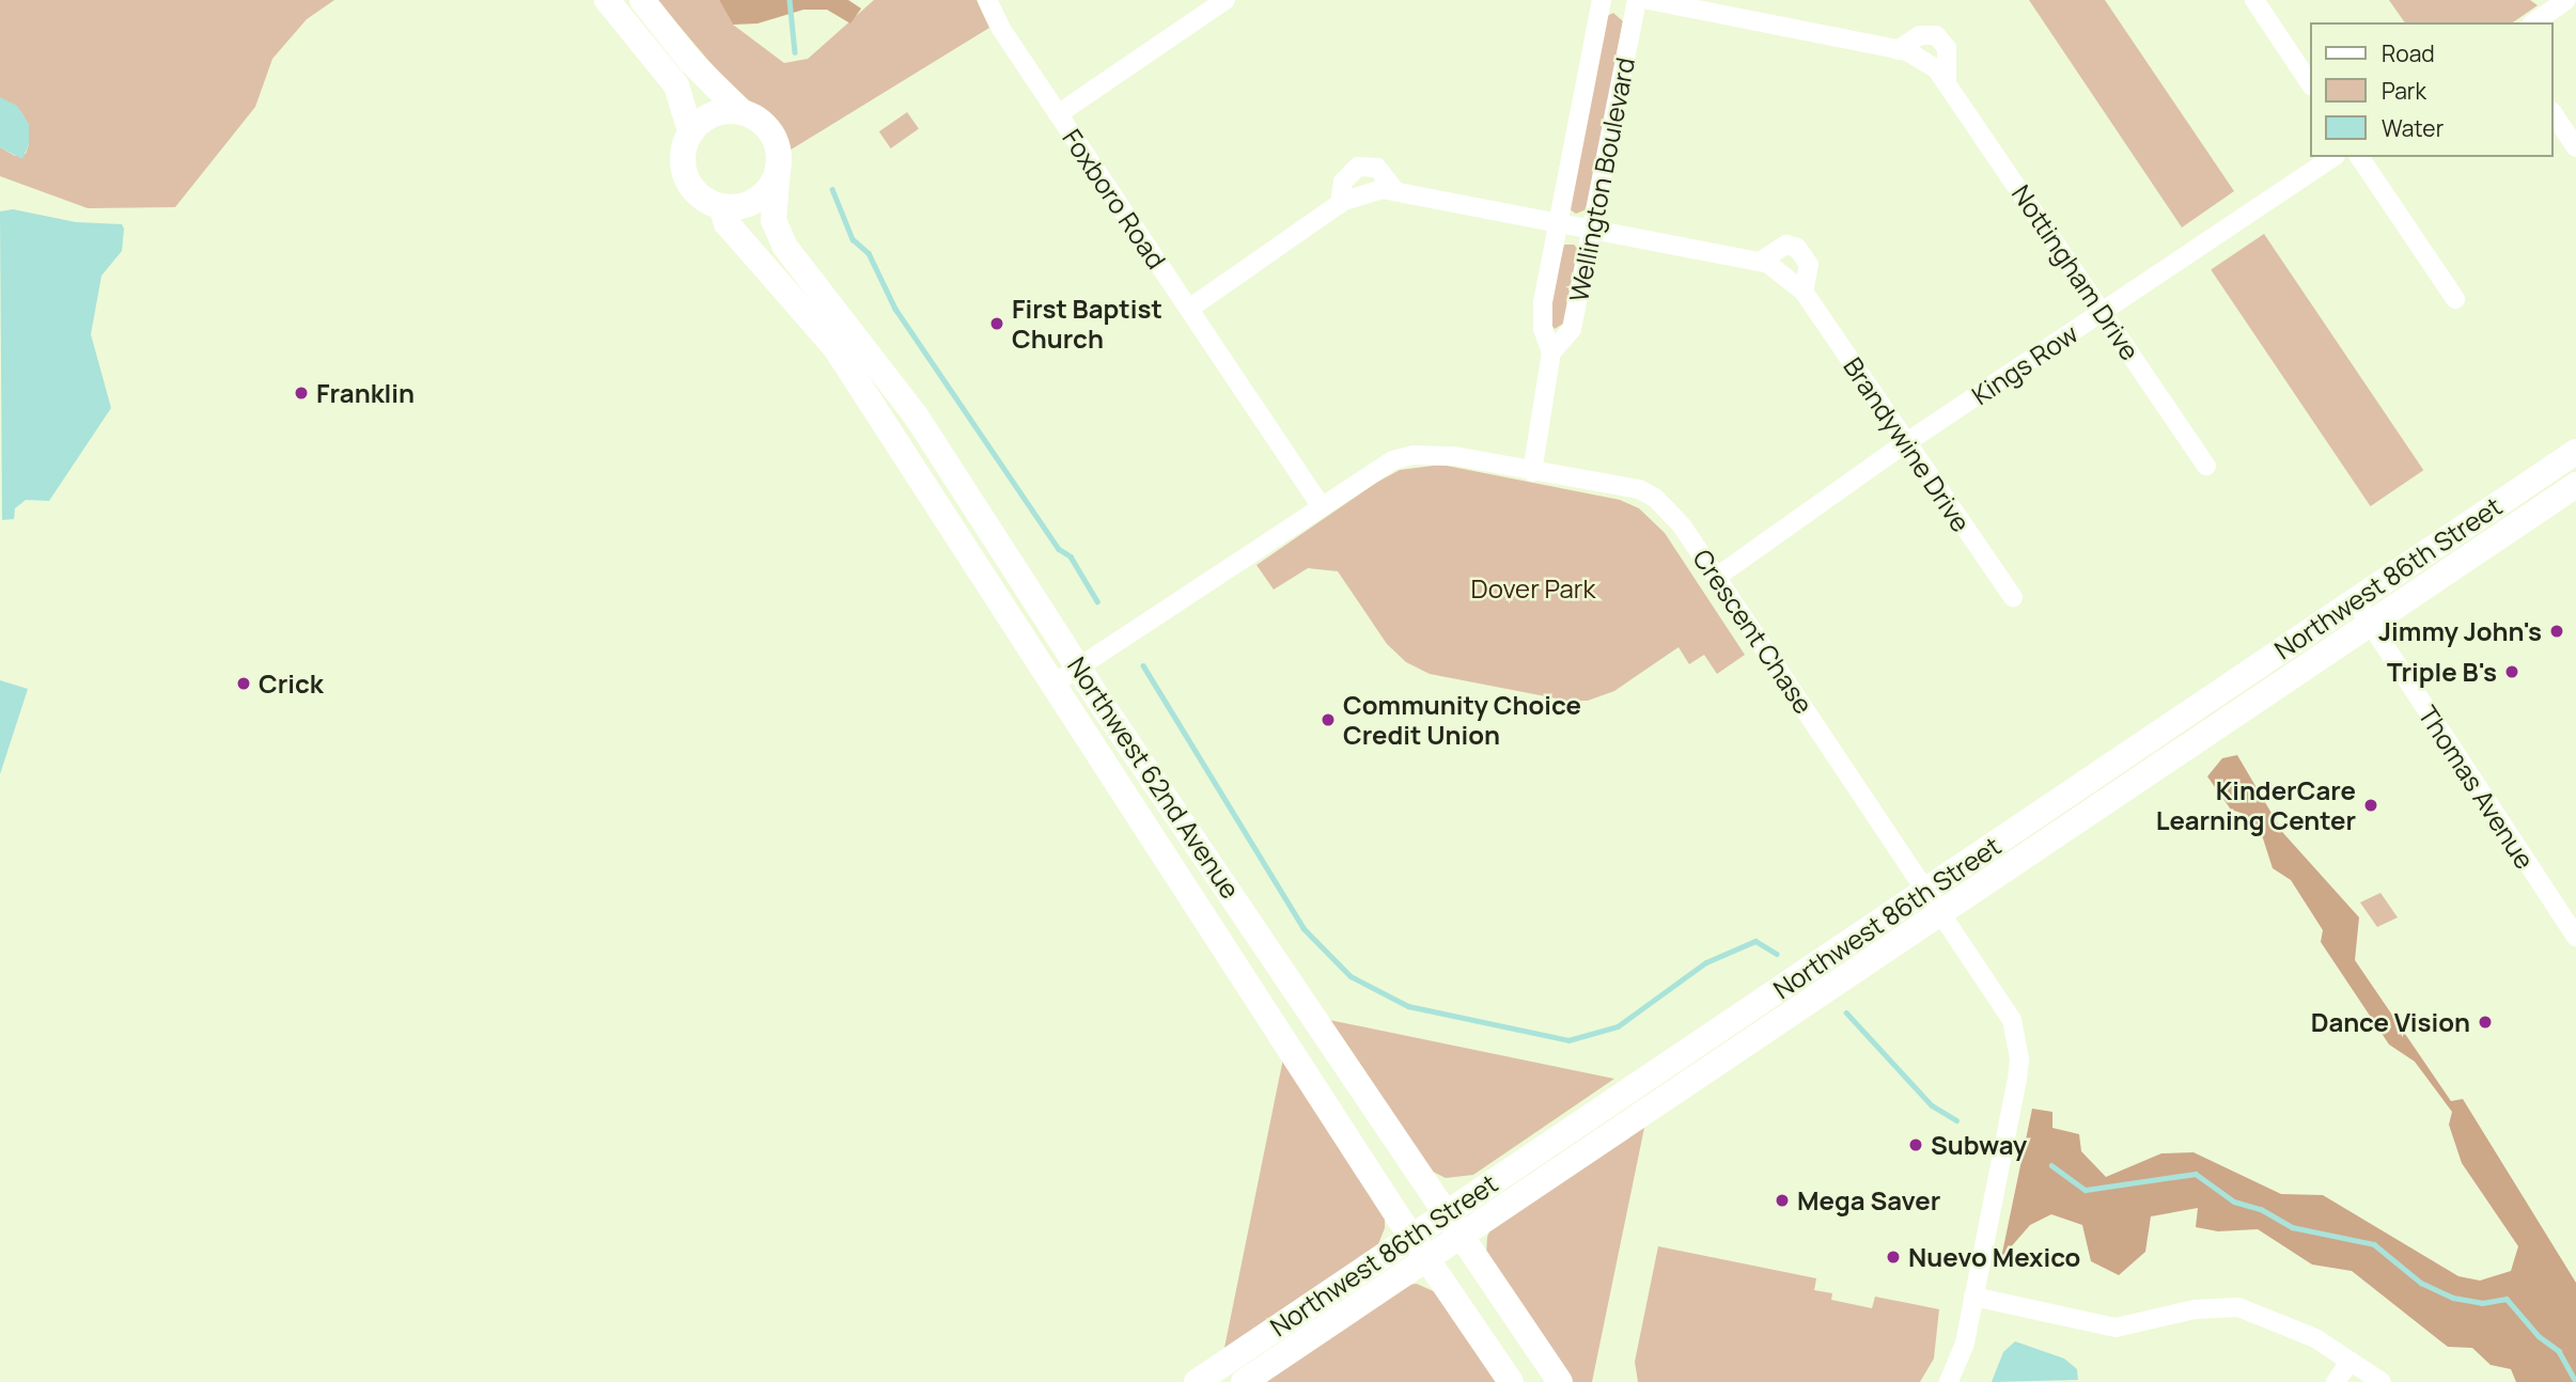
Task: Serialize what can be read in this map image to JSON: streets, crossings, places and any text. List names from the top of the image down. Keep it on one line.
{"streets":{"street":["Wellington Boulevard","Foxboro Road","Nottingham Drive","Kings Row","Brandywine Drive","Northwest 86th Street","Crescent Chase","Northwest 62nd Avenue","Thomas Avenue"]},"crossings":[["Wellington Boulevard","Brandywine Drive"],["Wellington Boulevard","Crescent Chase"],["Foxboro Road","Brandywine Drive"],["Foxboro Road","Crescent Chase"],["Nottingham Drive","Kings Row"],["Kings Row","Brandywine Drive"],["Kings Row","Crescent Chase"],["Northwest 86th Street","Crescent Chase"],["Northwest 86th Street","Northwest 62nd Avenue"],["Northwest 86th Street","Thomas Avenue"],["Crescent Chase","Northwest 62nd Avenue"]],"parks":["Dover Park"],"places":["First Baptist Church","Franklin","Jimmy John's","Triple B's","Crick","Community Choice Credit Union","KinderCare Learning Center","Dance Vision","Subway","Mega Saver","Nuevo Mexico"],"legend":["Road","Park","Water"]}
